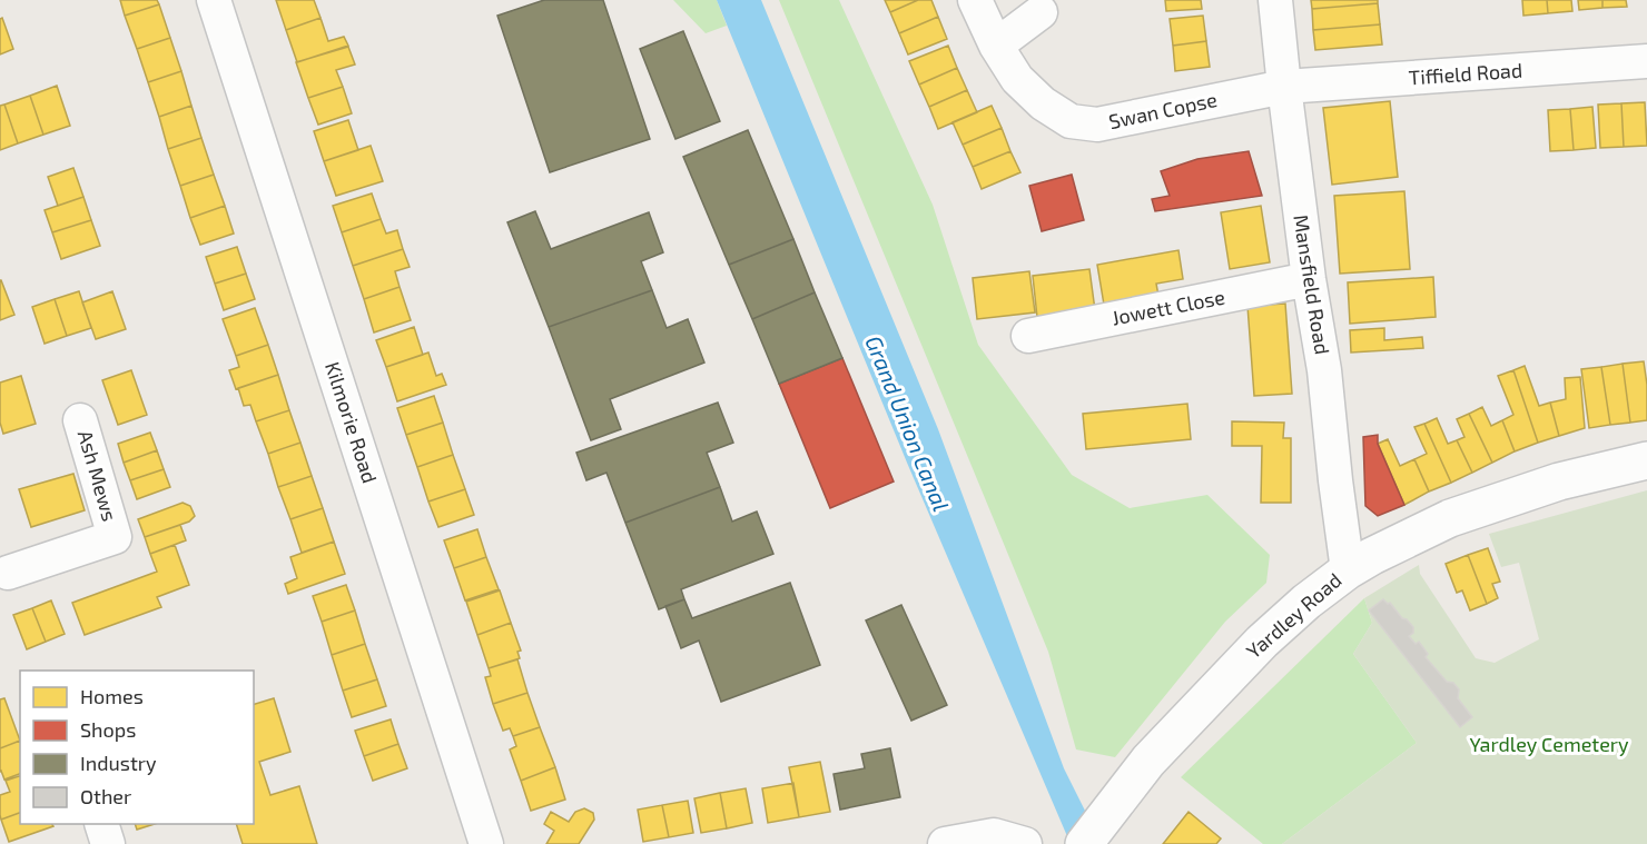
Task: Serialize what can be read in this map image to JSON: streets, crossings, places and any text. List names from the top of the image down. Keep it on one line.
{"streets":{"main road":["Yardley Road"],"street":["Tiffield Road","Swan Copse","Mansfield Road","Jowett Close","Kilmorie Road","Ash Mews"]},"crossings":[["Tiffield Road","Swan Copse"],["Tiffield Road","Mansfield Road"],["Swan Copse","Mansfield Road"],["Mansfield Road","Jowett Close"],["Mansfield Road","Yardley Road"]],"water":["Grand Union Canal"],"parks":["Yardley Cemetery"],"legend":["Homes","Shops","Industry","Other"]}
